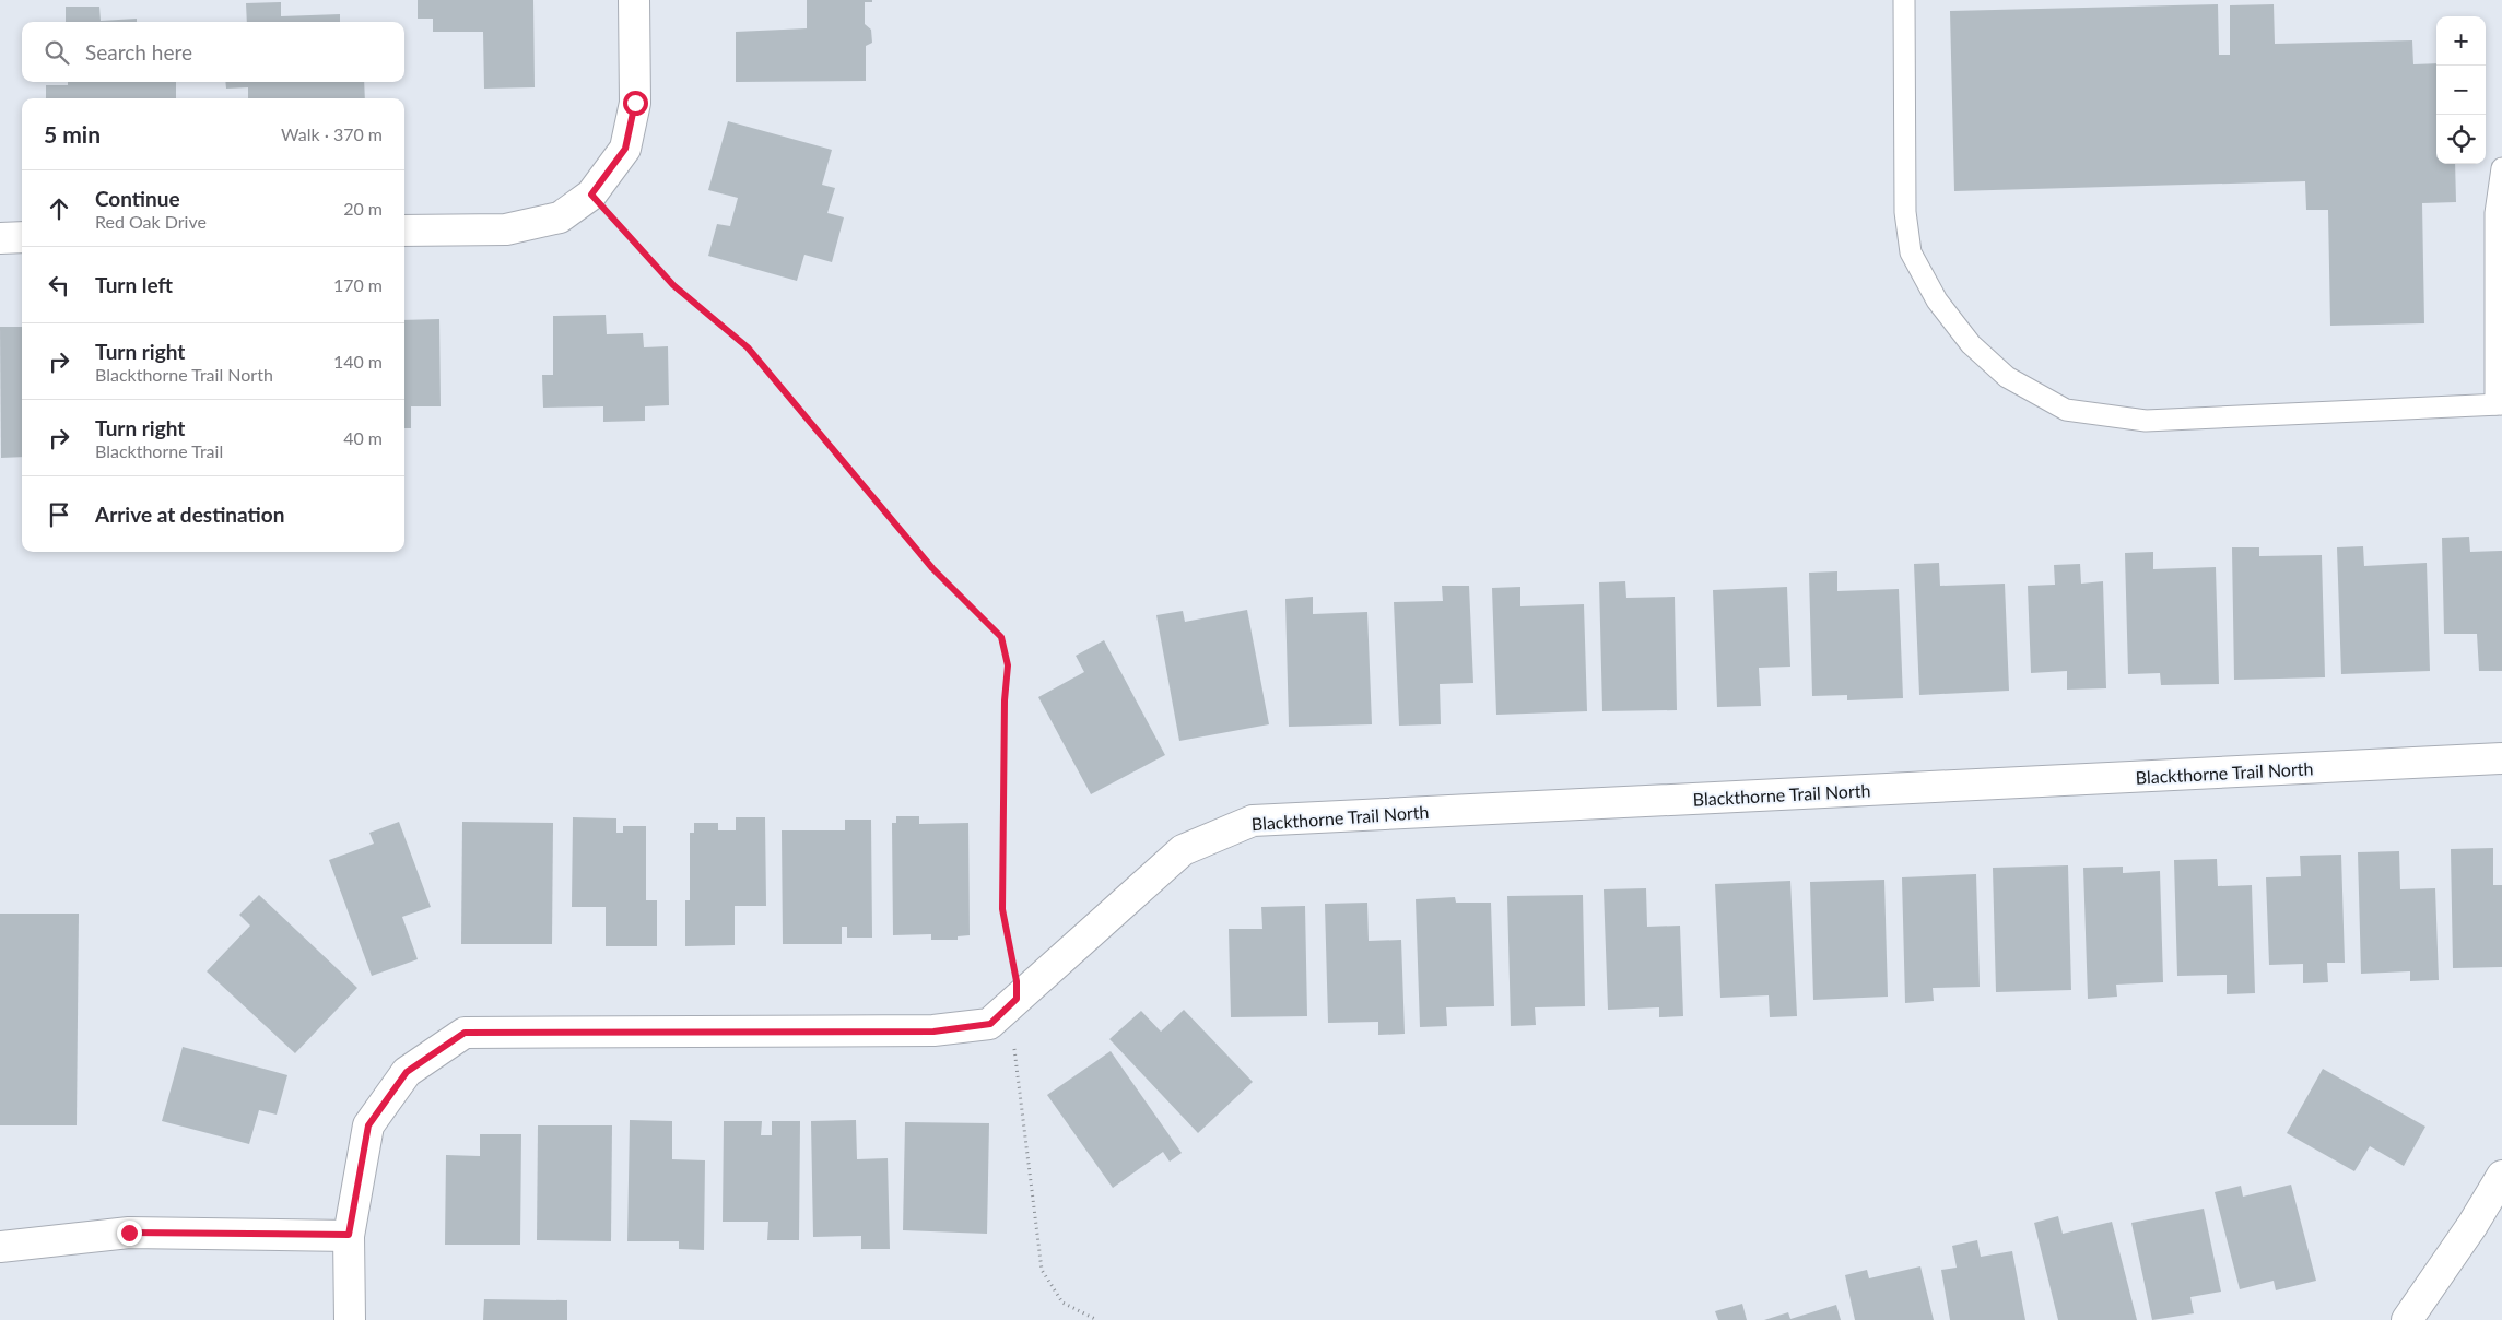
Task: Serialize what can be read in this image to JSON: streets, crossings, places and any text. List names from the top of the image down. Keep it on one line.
{"streets":{"street":["Blackthorne Trail North"]},"page":{"map_buttons":["+","−"],"search":"Search here","heading":["5 min","Walk · 370 m"],"list":[["Continue","Red Oak Drive","20 m"],["Turn left","170 m"],["Turn right","Blackthorne Trail North","140 m"],["Turn right","Blackthorne Trail","40 m"],"Arrive at destination"]}}
